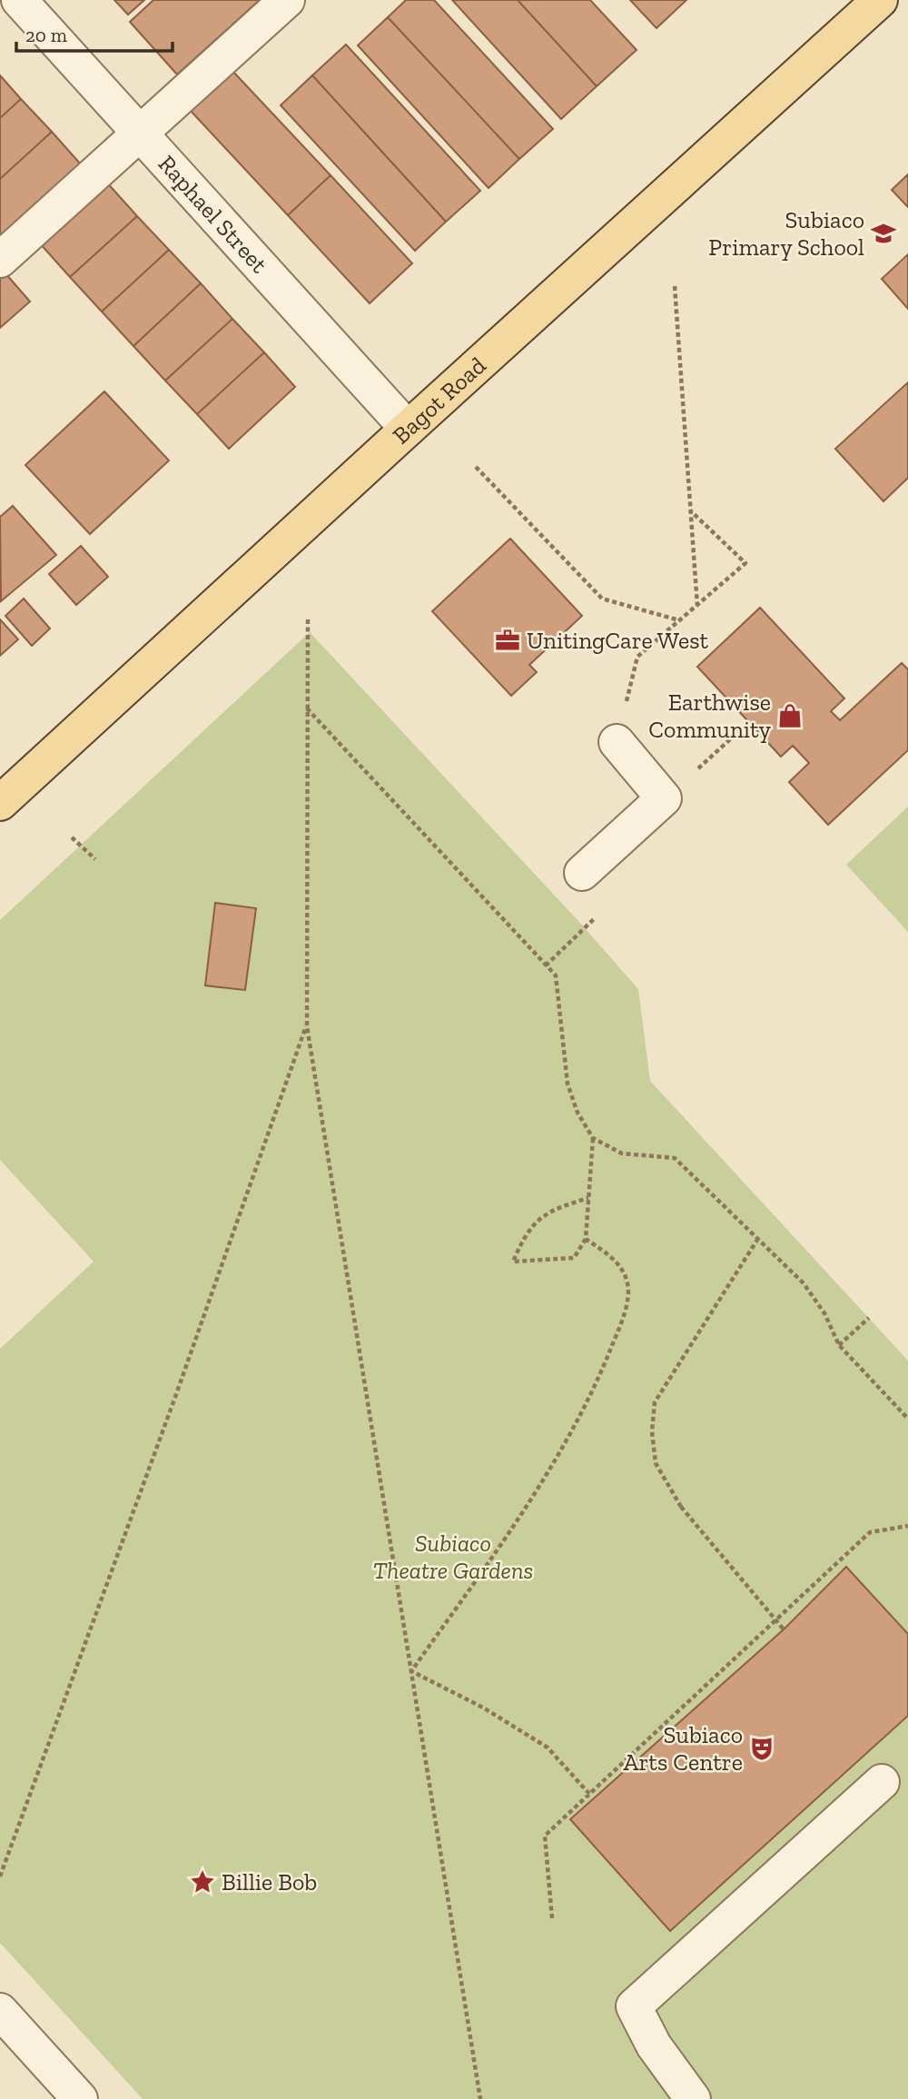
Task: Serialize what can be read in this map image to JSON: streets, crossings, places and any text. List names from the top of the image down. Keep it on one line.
{"streets":{"main road":["Bagot Road"],"street":["Raphael Street"]},"crossings":[["Raphael Street","Bagot Road"]],"parks":["Subiaco Theatre Gardens"],"places":{"school or university":["Subiaco Primary School"],"office":["UnitingCare West"],"shop":["Earthwise Community"],"theatre":["Subiaco Arts Centre"],"place":["Billie Bob"]},"scale_bar":"20 m"}
